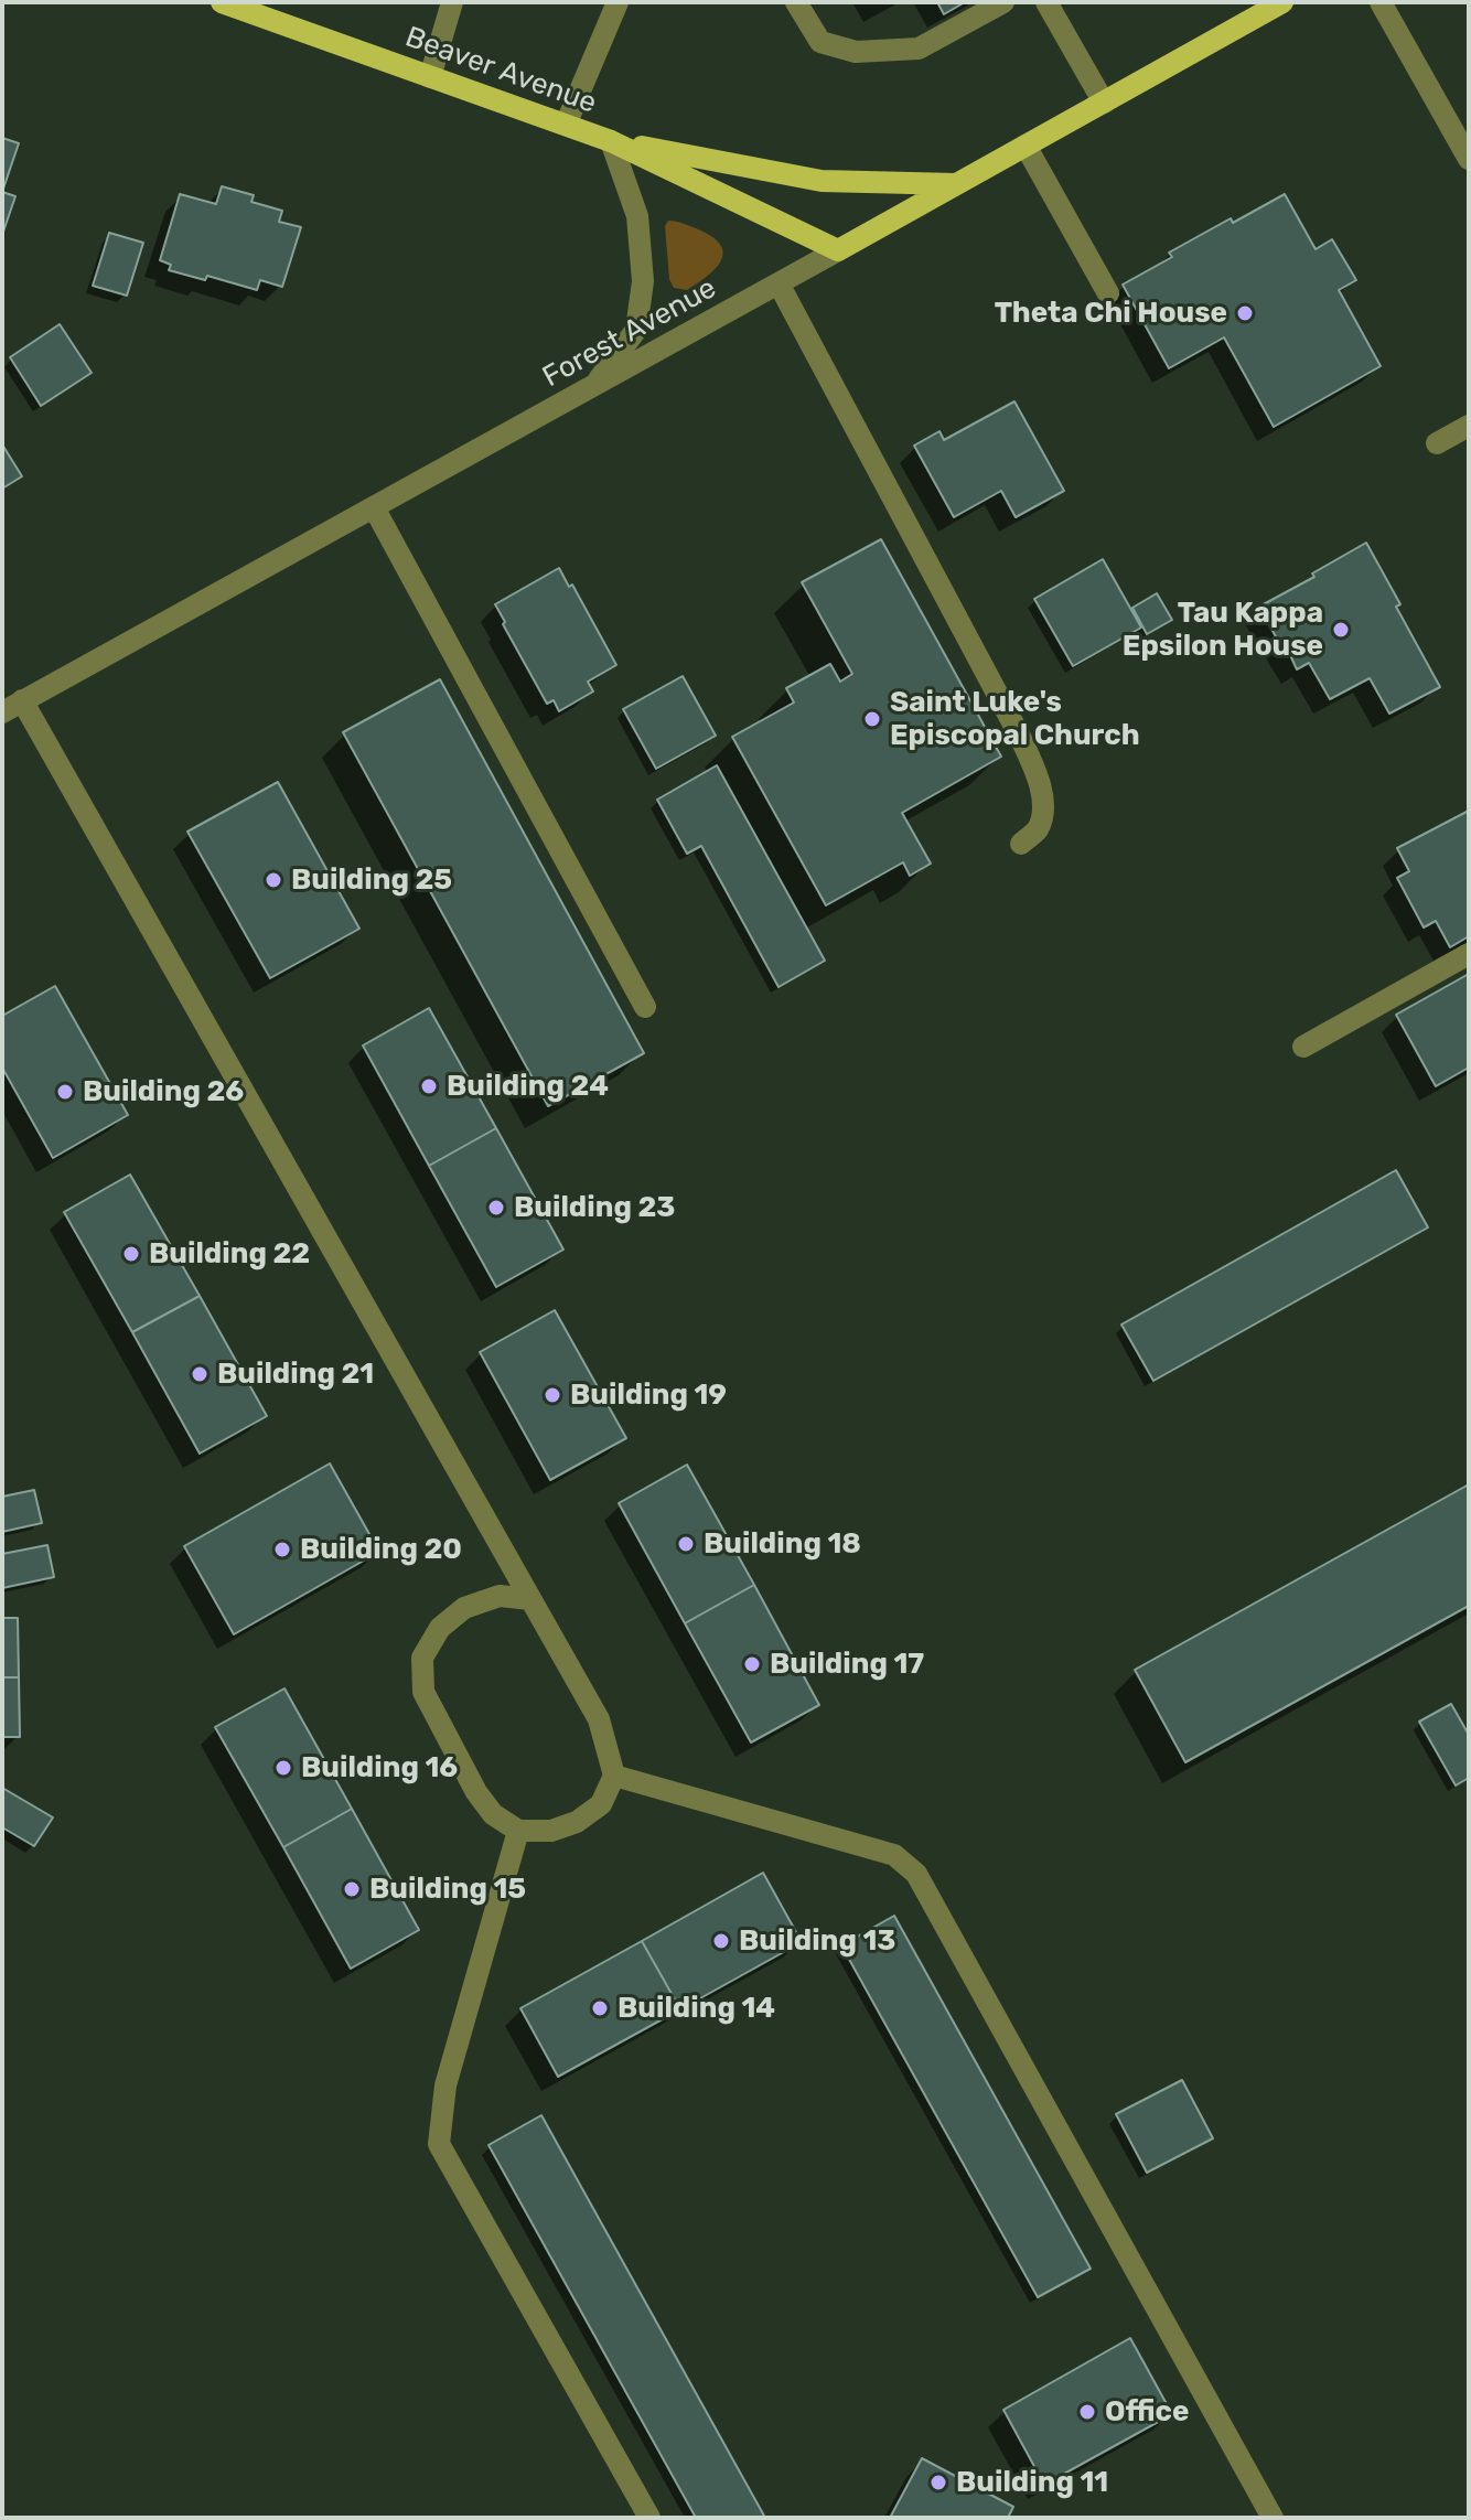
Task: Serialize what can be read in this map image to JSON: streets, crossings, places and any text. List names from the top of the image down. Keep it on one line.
{"streets":{"main road":["Beaver Avenue","Forest Avenue"]},"crossings":[["Beaver Avenue","Forest Avenue"]],"places":["Theta Chi House","Tau Kappa Epsilon House","Saint Luke's Episcopal Church","Building 25","Building 24","Building 26","Building 23","Building 22","Building 21","Building 19","Building 18","Building 20","Building 17","Building 16","Building 15","Building 13","Building 14","Office","Building 11"]}
